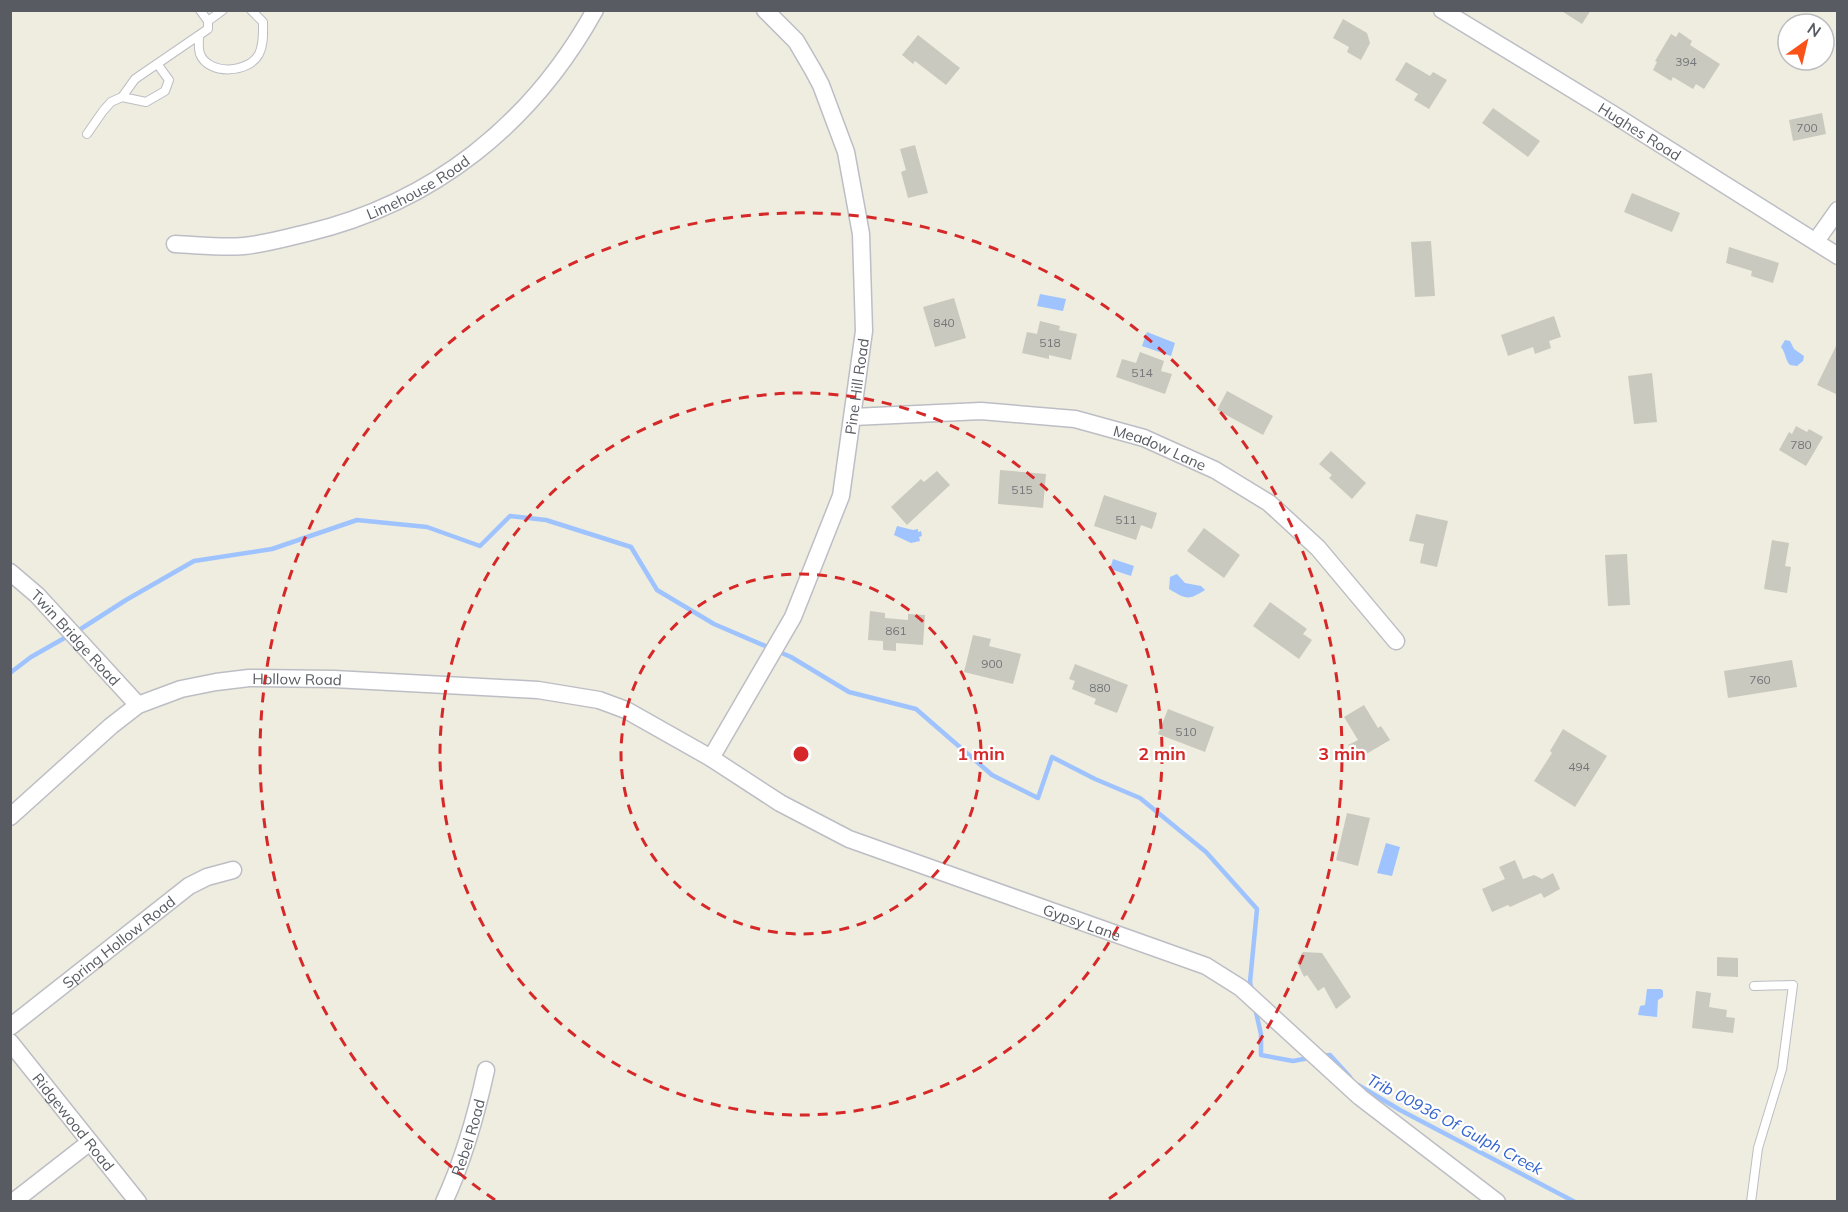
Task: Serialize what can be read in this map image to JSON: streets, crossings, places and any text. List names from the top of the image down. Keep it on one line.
{"streets":{"street":["Hughes Road","Limehouse Road","Pine Hill Road","Meadow Lane","Twin Bridge Road","Hollow Road","Gypsy Lane","Spring Hollow Road","Ridgewood Road","Rebel Road"]},"crossings":[["Pine Hill Road","Meadow Lane"],["Pine Hill Road","Gypsy Lane"],["Twin Bridge Road","Hollow Road"],["Hollow Road","Gypsy Lane"]],"water":["Trib 00936 Of Gulph Creek"],"house_numbers":["394","700","840","518","514","780","515","511","861","900","760","880","510","494"],"north":"top right","rings":["1 min","2 min","3 min"]}
